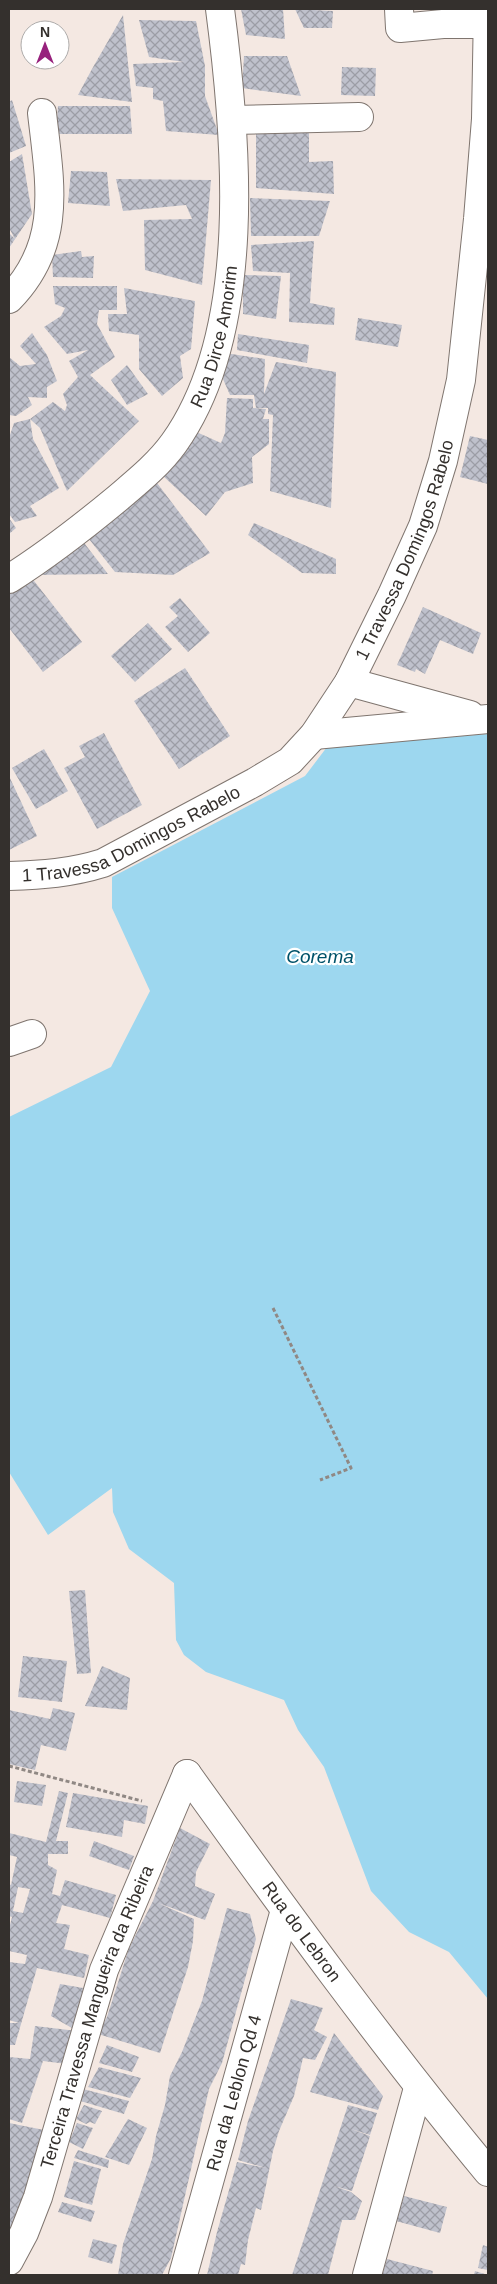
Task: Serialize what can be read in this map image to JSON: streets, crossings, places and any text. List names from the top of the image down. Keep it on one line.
{"streets":{"street":["Rua Dirce Amorim","1 Travessa Domingos Rabelo","Rua do Lebron","Terceira Travessa Mangueira da Ribeira","Rua da Leblon Qd 4"]},"crossings":[["Rua do Lebron","Terceira Travessa Mangueira da Ribeira"],["Rua do Lebron","Rua da Leblon Qd 4"]],"water":["Corema"],"north":"top"}
